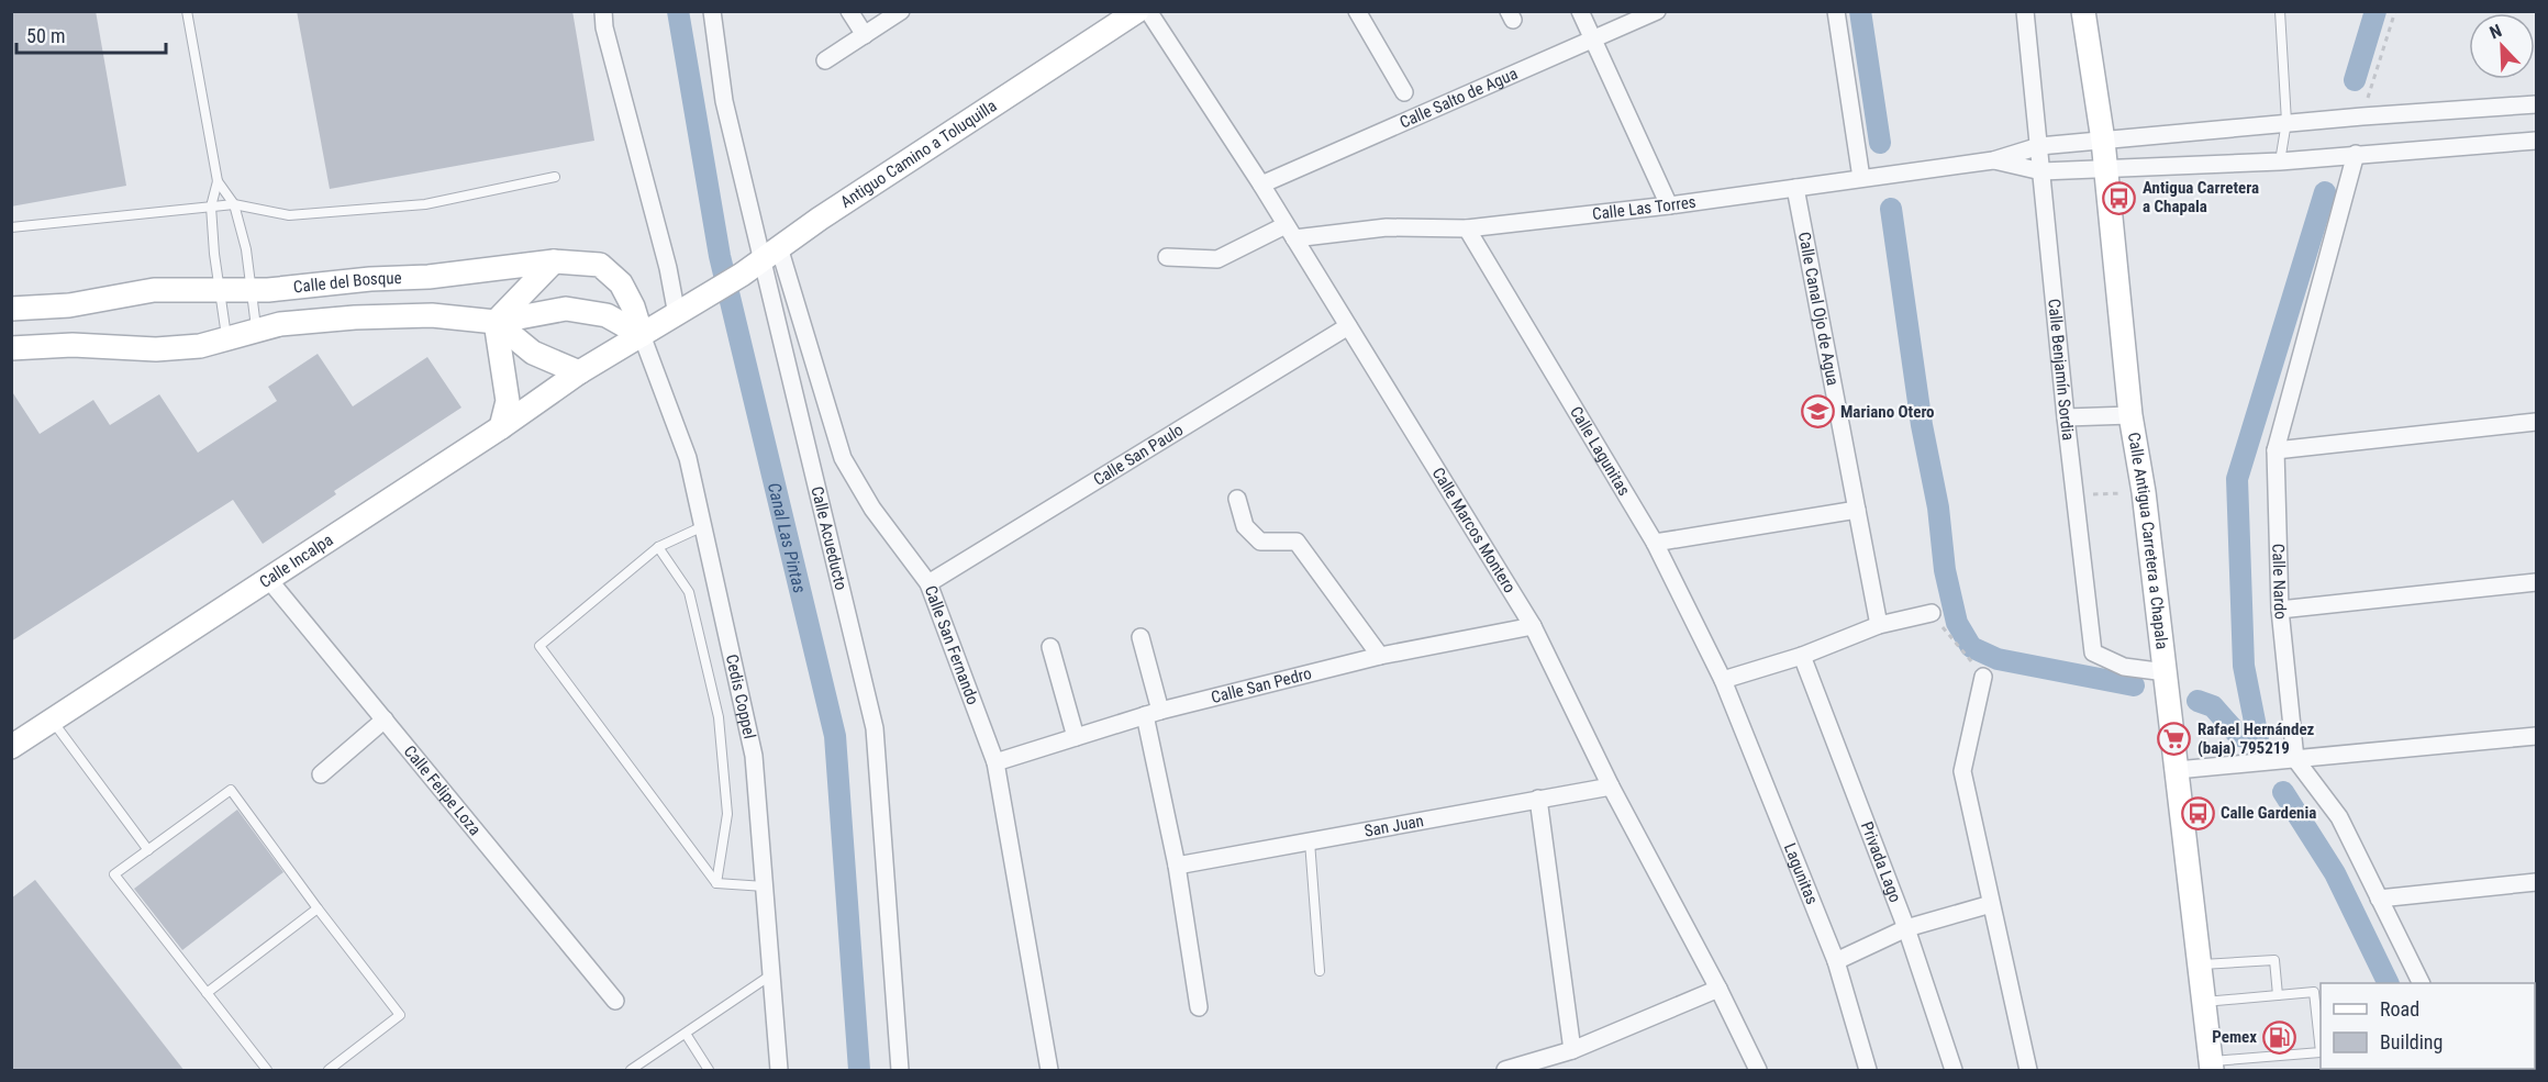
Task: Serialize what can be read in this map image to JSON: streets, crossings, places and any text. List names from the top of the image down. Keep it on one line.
{"streets":{"street":["Calle Salto de Agua","Antiguo Camino a Toluquilla","Calle Las Torres","Calle del Bosque","Calle Canal Ojo de Agua","Calle Benjamín Sordia","Calle Lagunitas","Calle San Paulo","Calle Marcos Montero","Calle Acueducto","Calle Antigua Carretera a Chapala","Calle Incalpa","Calle Nardo","Calle San Fernando","Calle San Pedro","Cedis Coppel","Calle Felipe Loza","San Juan","Privada Lago","Lagunitas"]},"crossings":[["Calle Salto de Agua","Calle Marcos Montero"],["Antiguo Camino a Toluquilla","Calle Acueducto"],["Antiguo Camino a Toluquilla","Calle San Fernando"],["Calle Las Torres","Calle Canal Ojo de Agua"],["Calle Las Torres","Calle Benjamín Sordia"],["Calle Las Torres","Calle Lagunitas"],["Calle Las Torres","Calle Marcos Montero"],["Calle Las Torres","Calle Antigua Carretera a Chapala"],["Calle Las Torres","Calle Nardo"],["Calle del Bosque","Calle Incalpa"],["Calle del Bosque","Cedis Coppel"],["Calle Benjamín Sordia","Calle Antigua Carretera a Chapala"],["Calle Lagunitas","Lagunitas"],["Calle San Paulo","Calle Marcos Montero"],["Calle San Paulo","Calle San Fernando"],["Calle Marcos Montero","Calle San Pedro"],["Calle Marcos Montero","San Juan"],["Calle Acueducto","Calle San Fernando"],["Calle Incalpa","Cedis Coppel"],["Calle Incalpa","Calle Felipe Loza"],["Calle San Fernando","Calle San Pedro"]],"water":["Canal Las Pintas"],"places":{"bus stop":["Antigua Carretera a Chapala","Calle Gardenia"],"school or university":["Mariano Otero"],"supermarket":["Rafael Hernández (baja) 795219"],"fuel station":["Pemex"]},"legend":["Road","Building"],"scale_bar":"50 m","north":"top left"}
